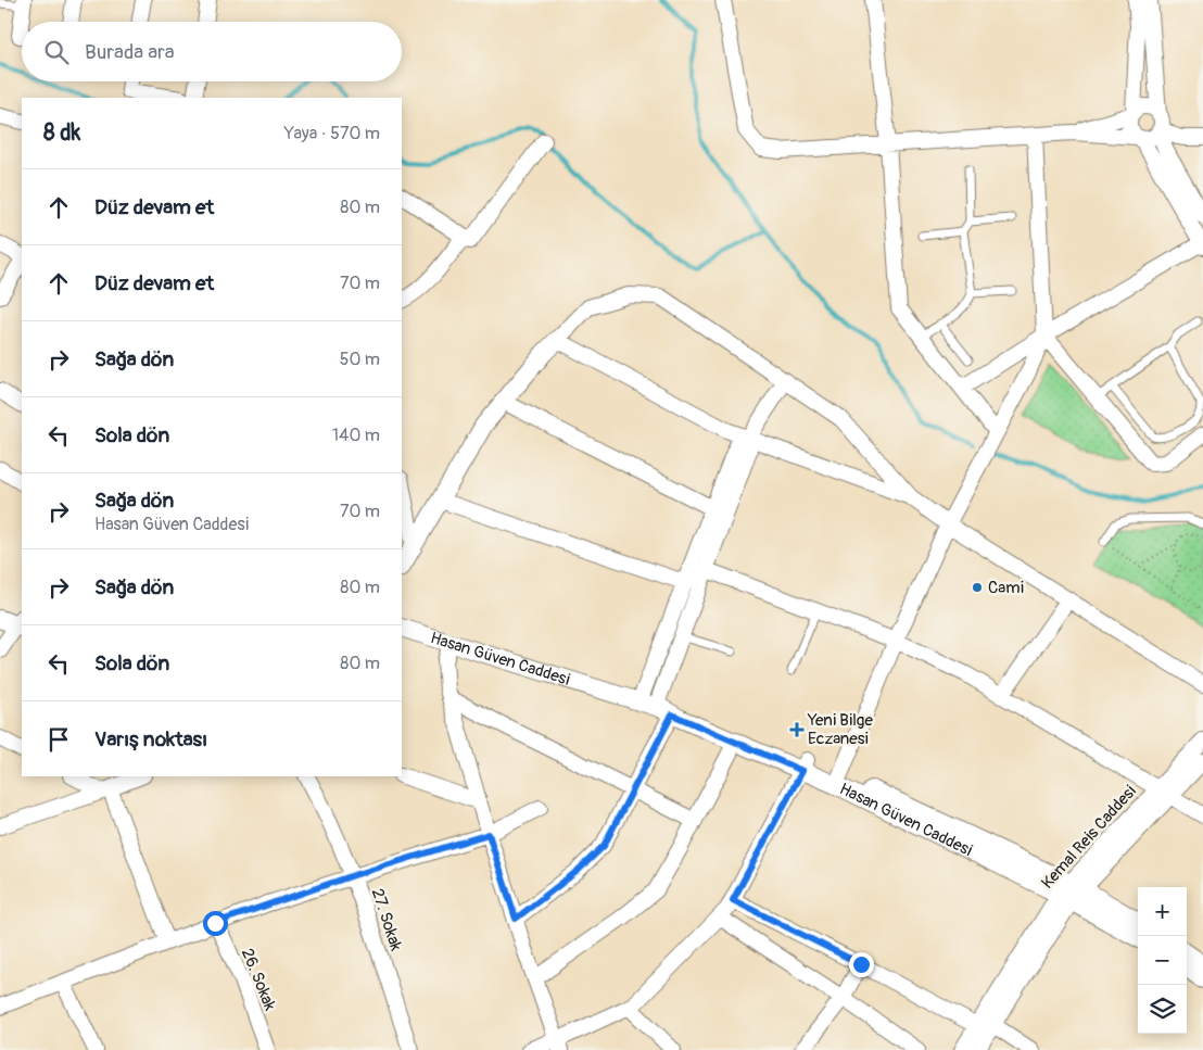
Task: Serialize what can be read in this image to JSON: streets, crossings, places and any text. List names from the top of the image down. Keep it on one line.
{"streets":{"street":["Hasan Güven Caddesi","Kemal Reis Caddesi","27. Sokak","26. Sokak"]},"crossings":[["Hasan Güven Caddesi","Kemal Reis Caddesi"]],"places":{"other":["Cami"],"health":["Yeni Bilge Eczanesi"]},"page":{"search":"Burada ara","heading":["8 dk","Yaya · 570 m"],"list":[["Düz devam et","80 m"],["Düz devam et","70 m"],["Sağa dön","50 m"],["Sola dön","140 m"],["Sağa dön","Hasan Güven Caddesi","70 m"],["Sağa dön","80 m"],["Sola dön","80 m"],"Varış noktası"],"map_buttons":["+","−"]}}
